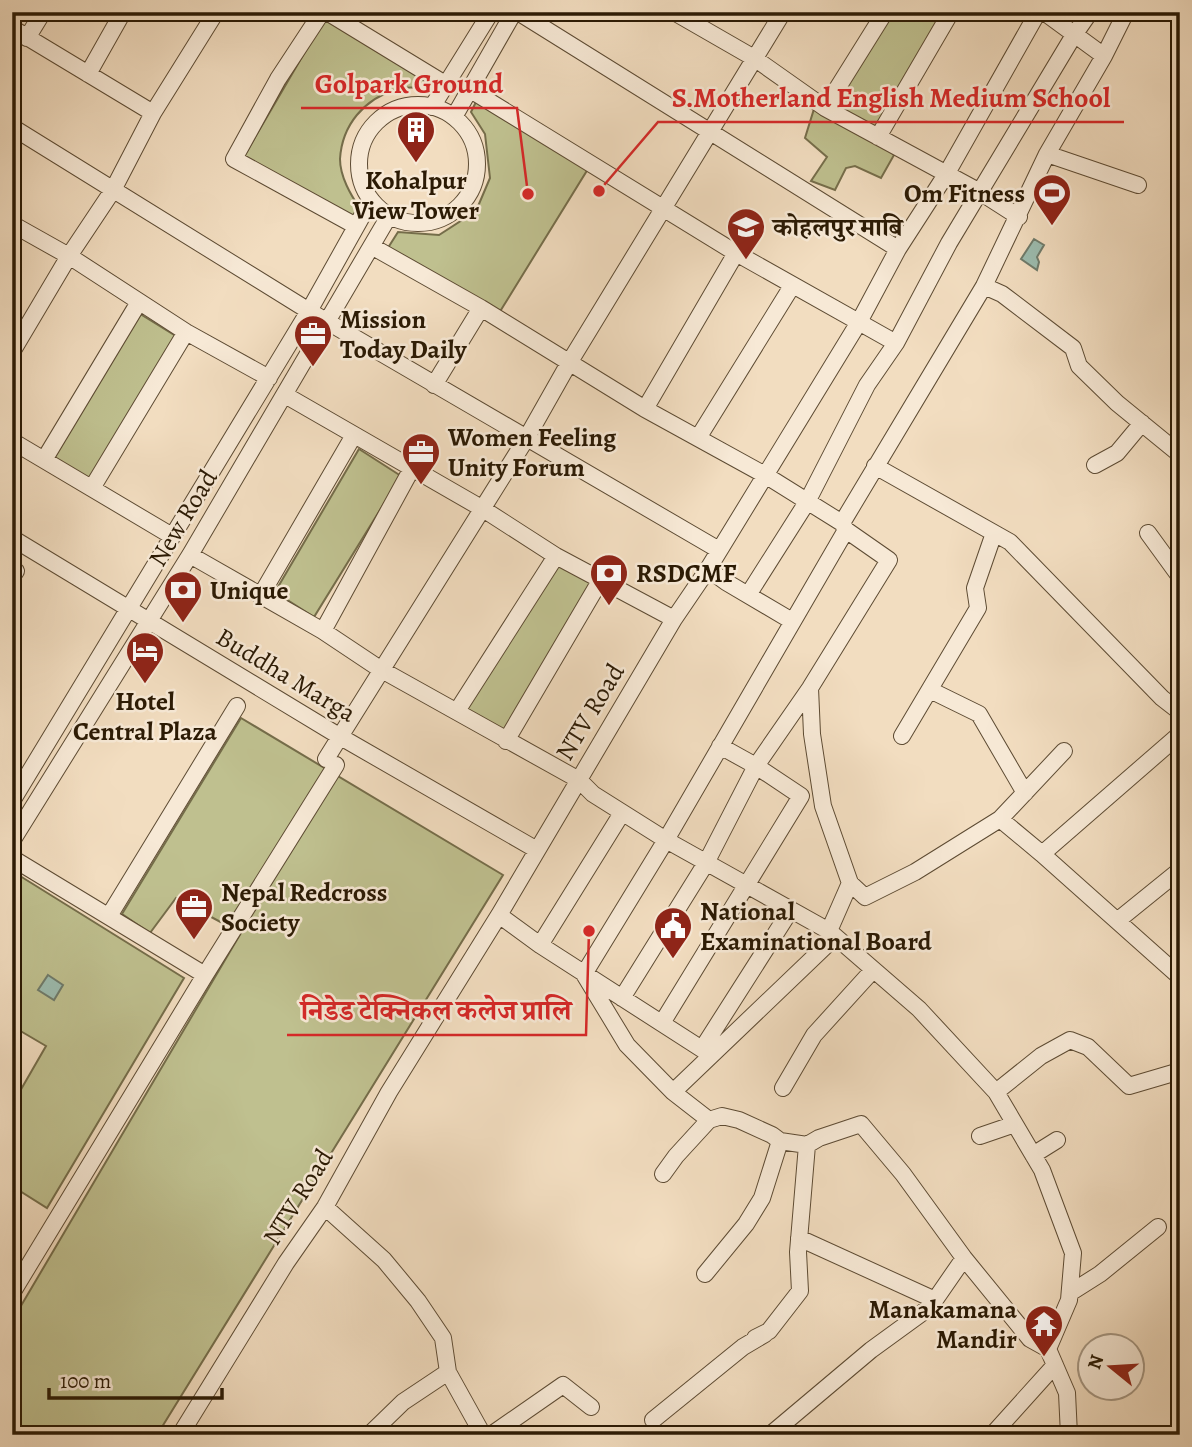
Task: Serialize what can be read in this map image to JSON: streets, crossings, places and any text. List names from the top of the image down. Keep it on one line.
{"streets":{"street":["New Road","Buddha Marga","NTV Road"]},"crossings":[["New Road","Buddha Marga"],["Buddha Marga","NTV Road"]],"places":{"building":["Kohalpur View Tower"],"other":["S.Motherland English Medium School","Golpark Ground","निडेड टेक्निकल कलेज प्रालि"],"sports":["Om Fitness"],"school or university":["कोहलपुर माबि"],"office":["Mission Today Daily","Women Feeling Unity Forum","Nepal Redcross Society"],"bank":["RSDCMF","Unique"],"hotel":["Hotel Central Plaza"],"public building":["National Examinational Board"],"temple":["Manakamana Mandir"]},"scale_bar":"100 m","north":"left"}
